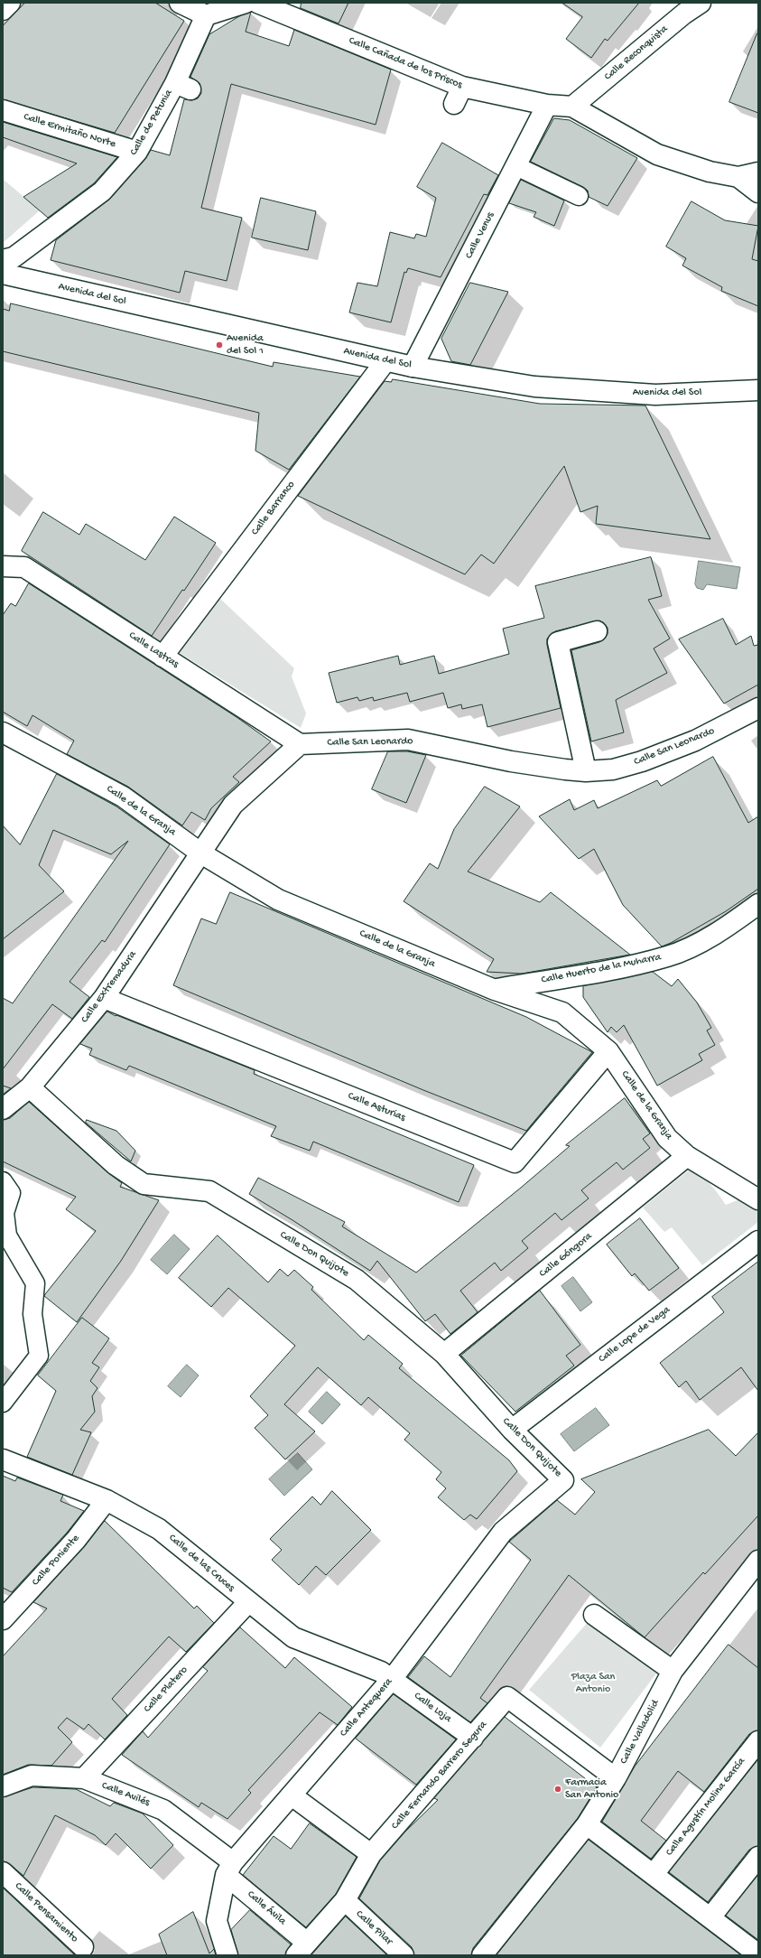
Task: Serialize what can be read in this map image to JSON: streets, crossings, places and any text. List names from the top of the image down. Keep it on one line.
{"streets":{"street":["Calle Reconquista","Calle Cañada de los Priscos","Calle de Petunia","Calle Ermitaño Norte","Calle Venus","Avenida del Sol","Calle Barranco","Calle Lastras","Calle San Leonardo","Calle de la Granja","Calle Huerto de la Muharra","Calle Extremadura","Calle Asturias","Calle Don Quijote","Calle Góngora","Calle Lope de Vega","Calle Poniente","Calle de las Cruces","Calle Platero","Calle Antequera","Calle Loja","Calle Valladolid","Calle Fernando Barrero Segura","Calle Avilés","Calle Agustín Molina García","Calle Ávila","Calle Pensamiento","Calle Pilar"]},"crossings":[["Calle Reconquista","Calle Cañada de los Priscos"],["Calle Cañada de los Priscos","Calle Venus"],["Calle de Petunia","Calle Ermitaño Norte"],["Calle Venus","Avenida del Sol"],["Avenida del Sol","Calle Barranco"],["Calle Barranco","Calle Lastras"],["Calle Lastras","Calle San Leonardo"],["Calle de la Granja","Calle Huerto de la Muharra"],["Calle de la Granja","Calle Extremadura"],["Calle de la Granja","Calle Asturias"],["Calle de la Granja","Calle Góngora"],["Calle Extremadura","Calle Asturias"],["Calle Extremadura","Calle Don Quijote"],["Calle Don Quijote","Calle Góngora"],["Calle Don Quijote","Calle Lope de Vega"],["Calle Don Quijote","Calle Antequera"],["Calle Poniente","Calle de las Cruces"],["Calle de las Cruces","Calle Platero"],["Calle de las Cruces","Calle Antequera"],["Calle de las Cruces","Calle Loja"],["Calle Platero","Calle Avilés"],["Calle Antequera","Calle Loja"],["Calle Antequera","Calle Avilés"],["Calle Antequera","Calle Ávila"],["Calle Loja","Calle Fernando Barrero Segura"],["Calle Valladolid","Calle Fernando Barrero Segura"],["Calle Fernando Barrero Segura","Calle Ávila"],["Calle Fernando Barrero Segura","Calle Pilar"],["Calle Avilés","Calle Ávila"]],"parks":["Plaza San Antonio"],"places":["Avenida del Sol 1","Farmacia San Antonio"]}
